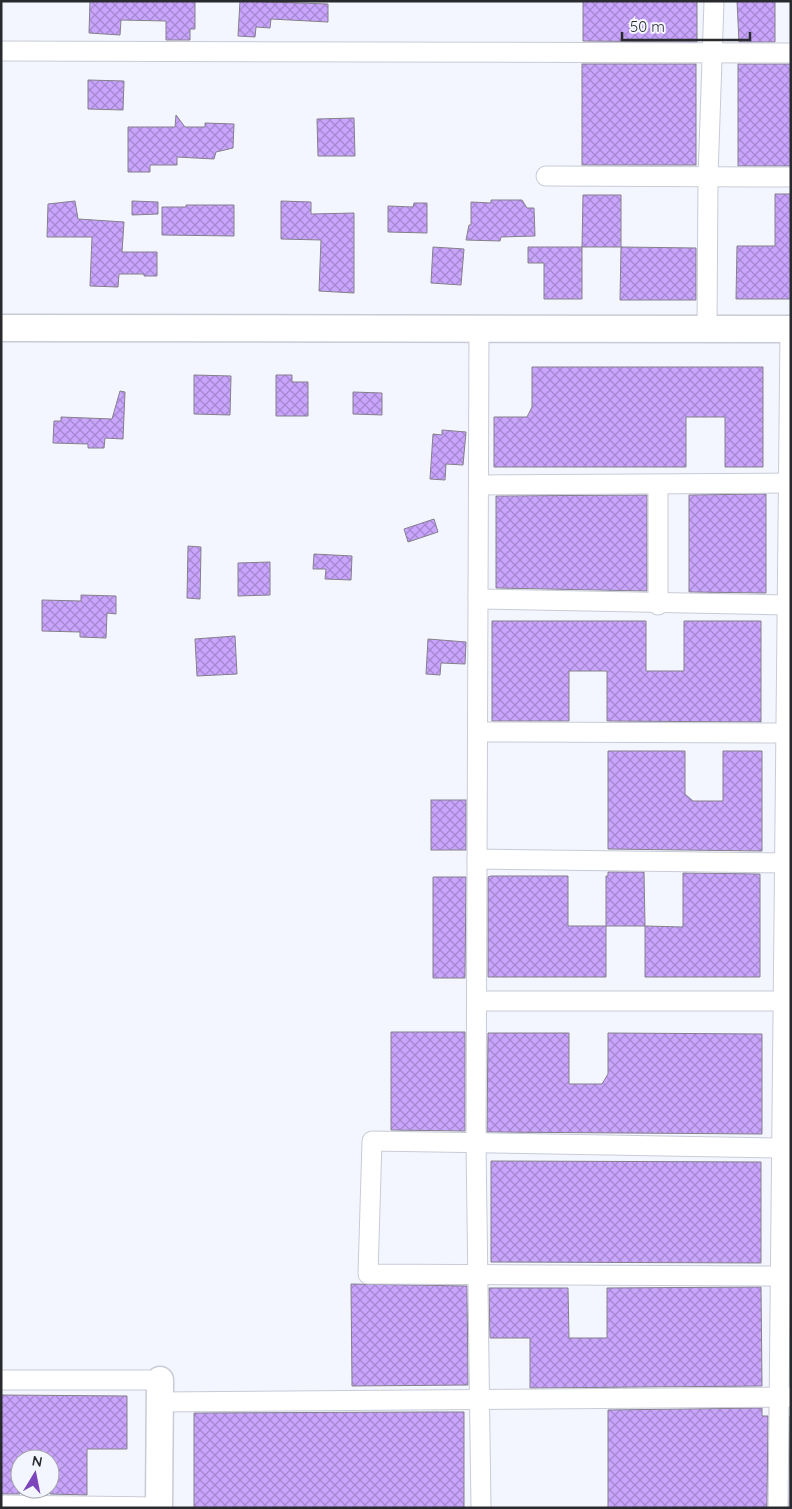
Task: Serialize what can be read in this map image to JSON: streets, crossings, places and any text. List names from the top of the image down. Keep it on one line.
{"scale_bar":"50 m","north":"top"}
